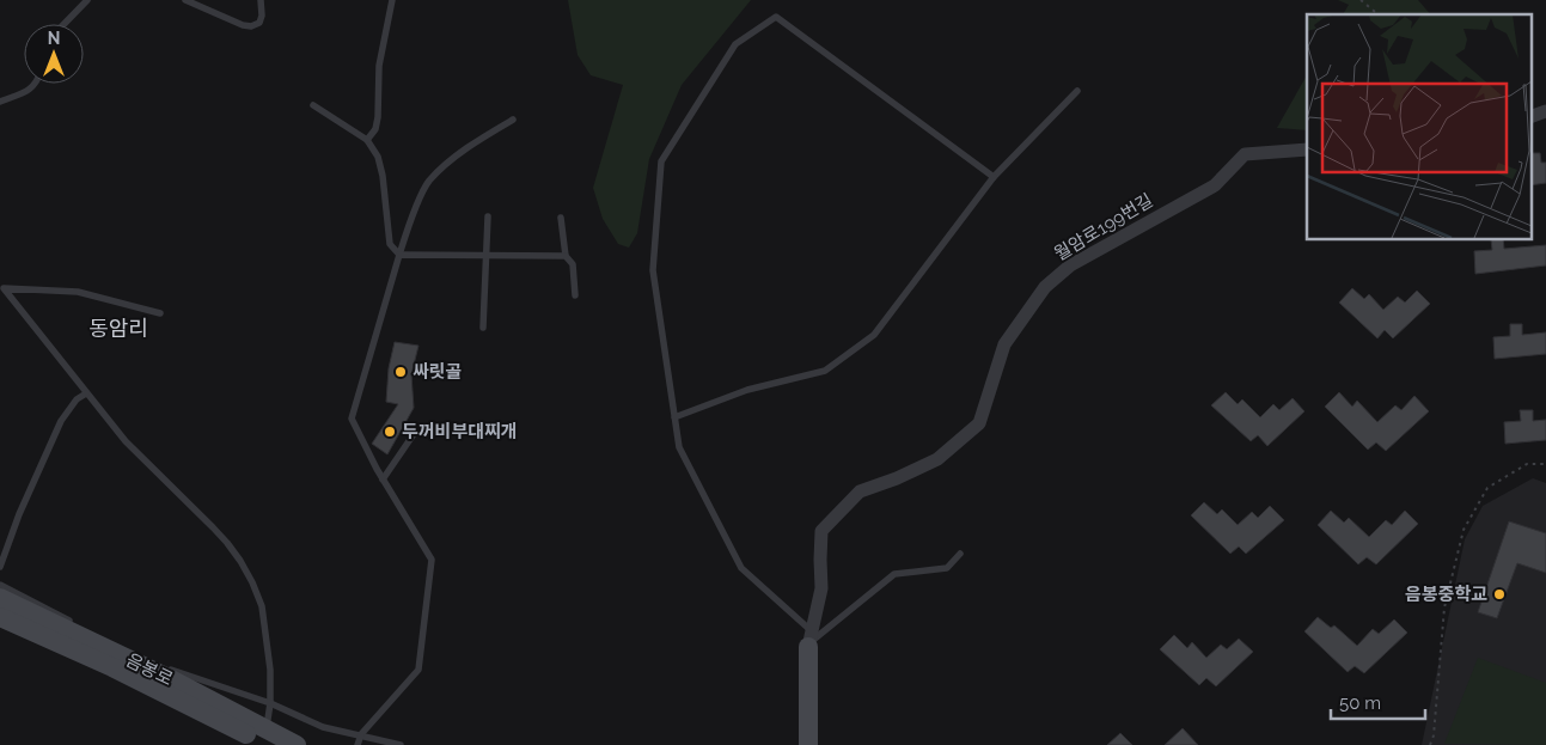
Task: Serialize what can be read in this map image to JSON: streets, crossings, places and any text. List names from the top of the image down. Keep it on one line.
{"streets":{"main road":["음봉로"],"street":["월암로199번길"]},"districts":["동암리"],"places":["싸릿골","두꺼비부대찌개","음봉중학교"],"scale_bar":"50 m","north":"top"}
